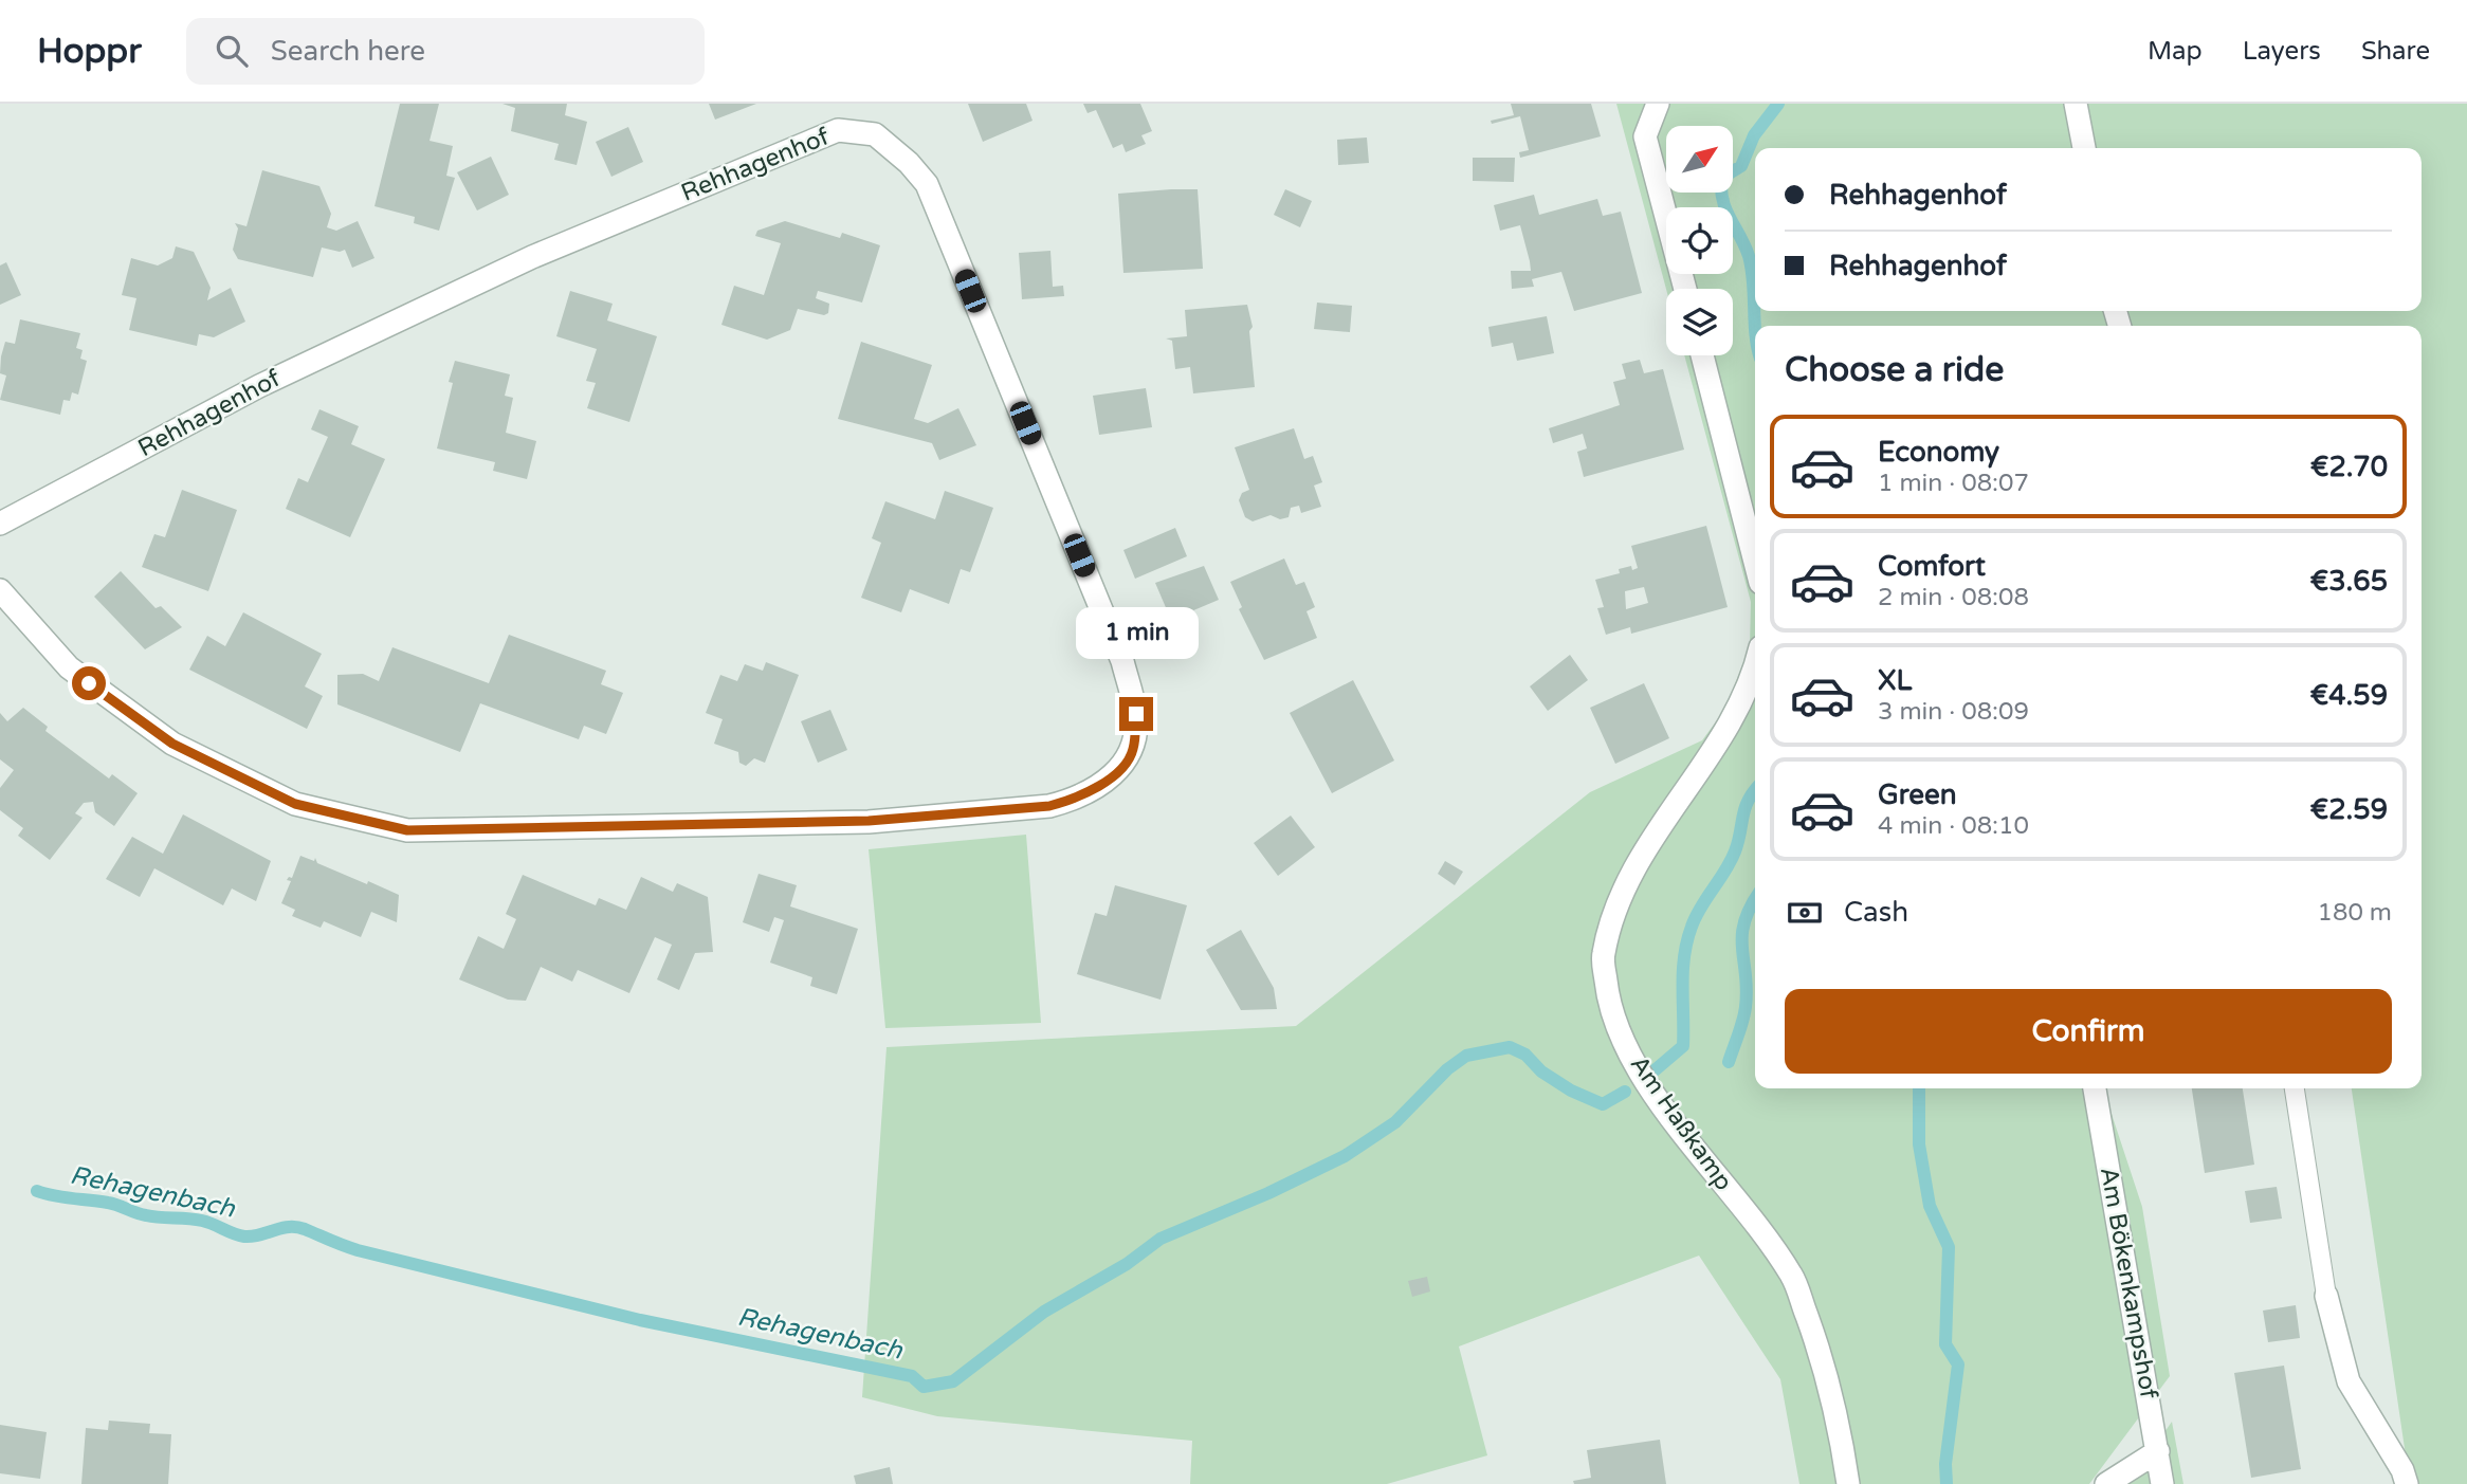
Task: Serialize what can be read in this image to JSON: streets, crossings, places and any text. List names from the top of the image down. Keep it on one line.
{"streets":{"street":["Rehhagenhof","Am Haßkamp","Am Bökenkampshof"]},"water":["Rehagenbach"],"north":"top right","page":{"header":"Hoppr","search":"Search here","nav":["Map","Layers","Share"],"banner":["Rehhagenhof","Rehhagenhof"],"heading":"Choose a ride","list":[{"name":"Economy","note":"1 min · 08:07","value":"€2.70"},{"name":"Comfort","note":"2 min · 08:08","value":"€3.65"},{"name":"XL","note":"3 min · 08:09","value":"€4.59"},{"name":"Green","note":"4 min · 08:10","value":"€2.59"}],"bubble":"1 min","pay":["Cash","180 m"],"buttons":"Confirm"}}
